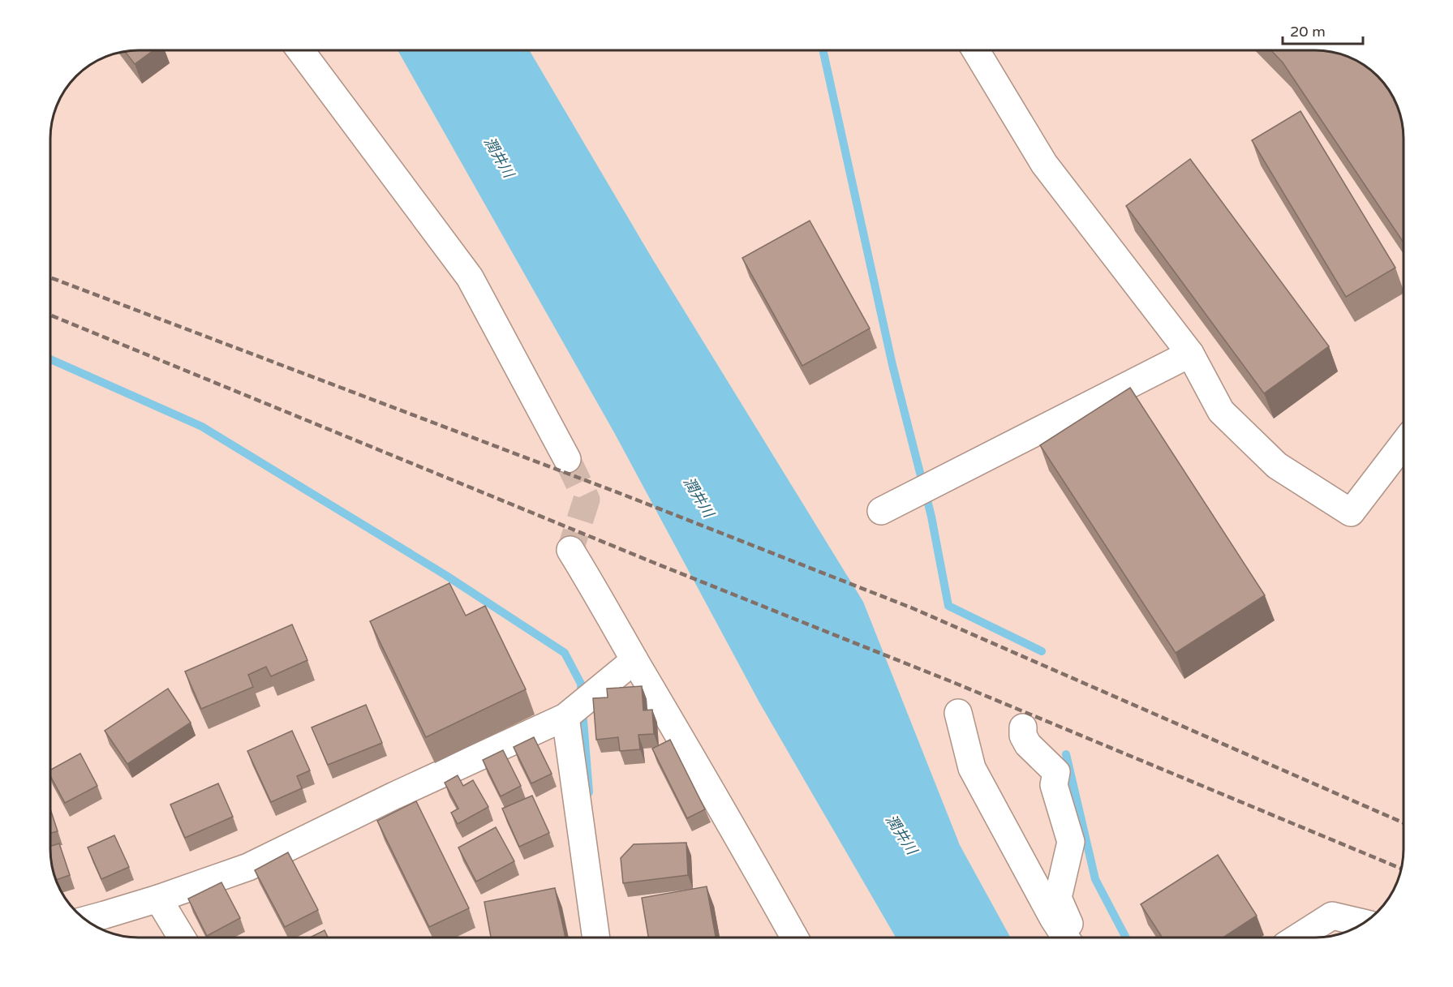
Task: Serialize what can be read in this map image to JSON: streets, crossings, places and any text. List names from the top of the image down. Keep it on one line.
{"water":["潤井川"],"scale_bar":"20 m"}
